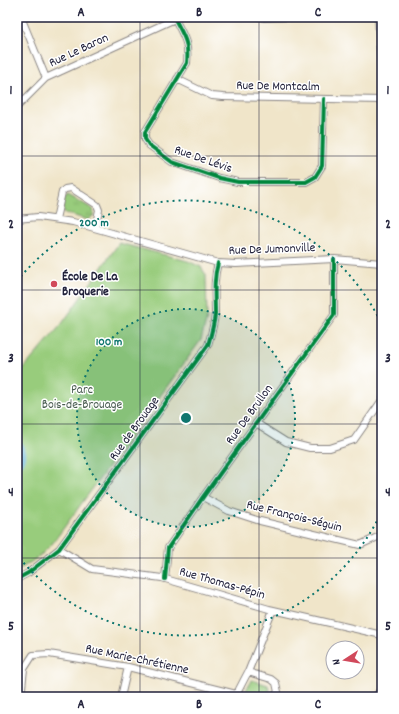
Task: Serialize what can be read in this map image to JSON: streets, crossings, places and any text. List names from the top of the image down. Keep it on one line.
{"streets":{"street":["Rue Le Baron","Rue De Montcalm","Rue De Lévis","Rue De Jumonville","Rue De Brullon","Rue de Brouage","Rue François-Séguin","Rue Thomas-Pépin","Rue Marie-Chrétienne"]},"crossings":[["Rue Le Baron","Rue De Lévis"],["Rue De Montcalm","Rue De Lévis"],["Rue De Jumonville","Rue De Brullon"],["Rue De Jumonville","Rue de Brouage"],["Rue De Brullon","Rue François-Séguin"],["Rue De Brullon","Rue Thomas-Pépin"],["Rue de Brouage","Rue Thomas-Pépin"]],"parks":["Parc Bois-de-Brouage"],"places":["École De La Broquerie"],"north":"left","grid":{"columns":["A","B","C"],"rows":["1","2","3","4","5"]},"rings":["200 m","100 m"]}
